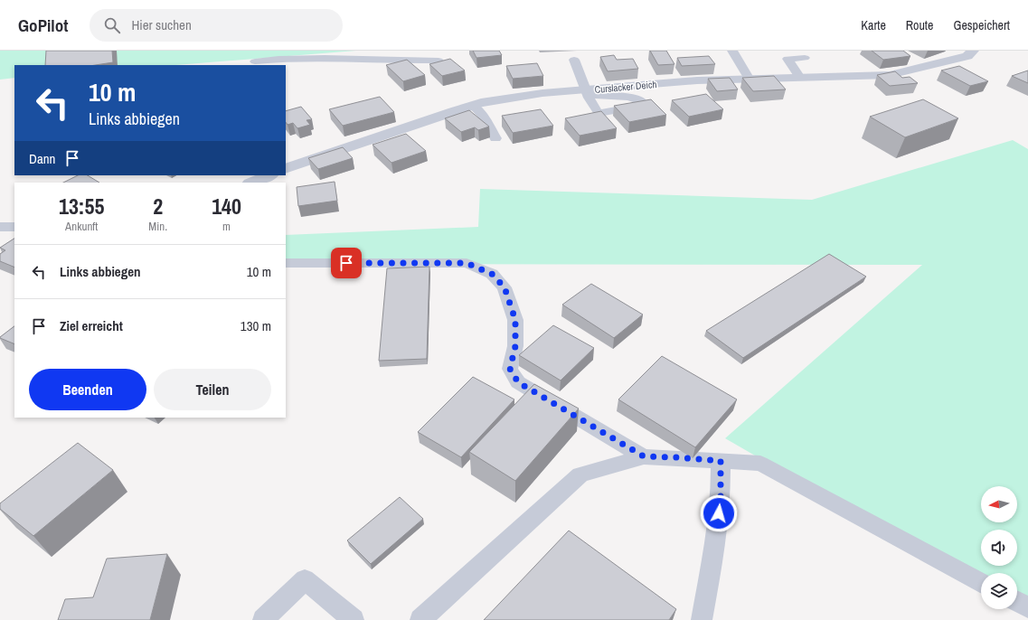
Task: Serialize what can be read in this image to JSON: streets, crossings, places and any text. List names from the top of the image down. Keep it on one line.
{"streets":{"street":["Curslacker Deich"]},"north":"left","page":{"header":"GoPilot","search":"Hier suchen","nav":["Karte","Route","Gespeichert"],"turn":["10 m","Links abbiegen"],"then":"Dann","eta":["13:55","Ankunft","2","Min.","140","m"],"list":[{"name":"Links abbiegen","value":"10 m"},{"name":"Ziel erreicht","value":"130 m"}],"buttons":["Beenden","Teilen"]}}
